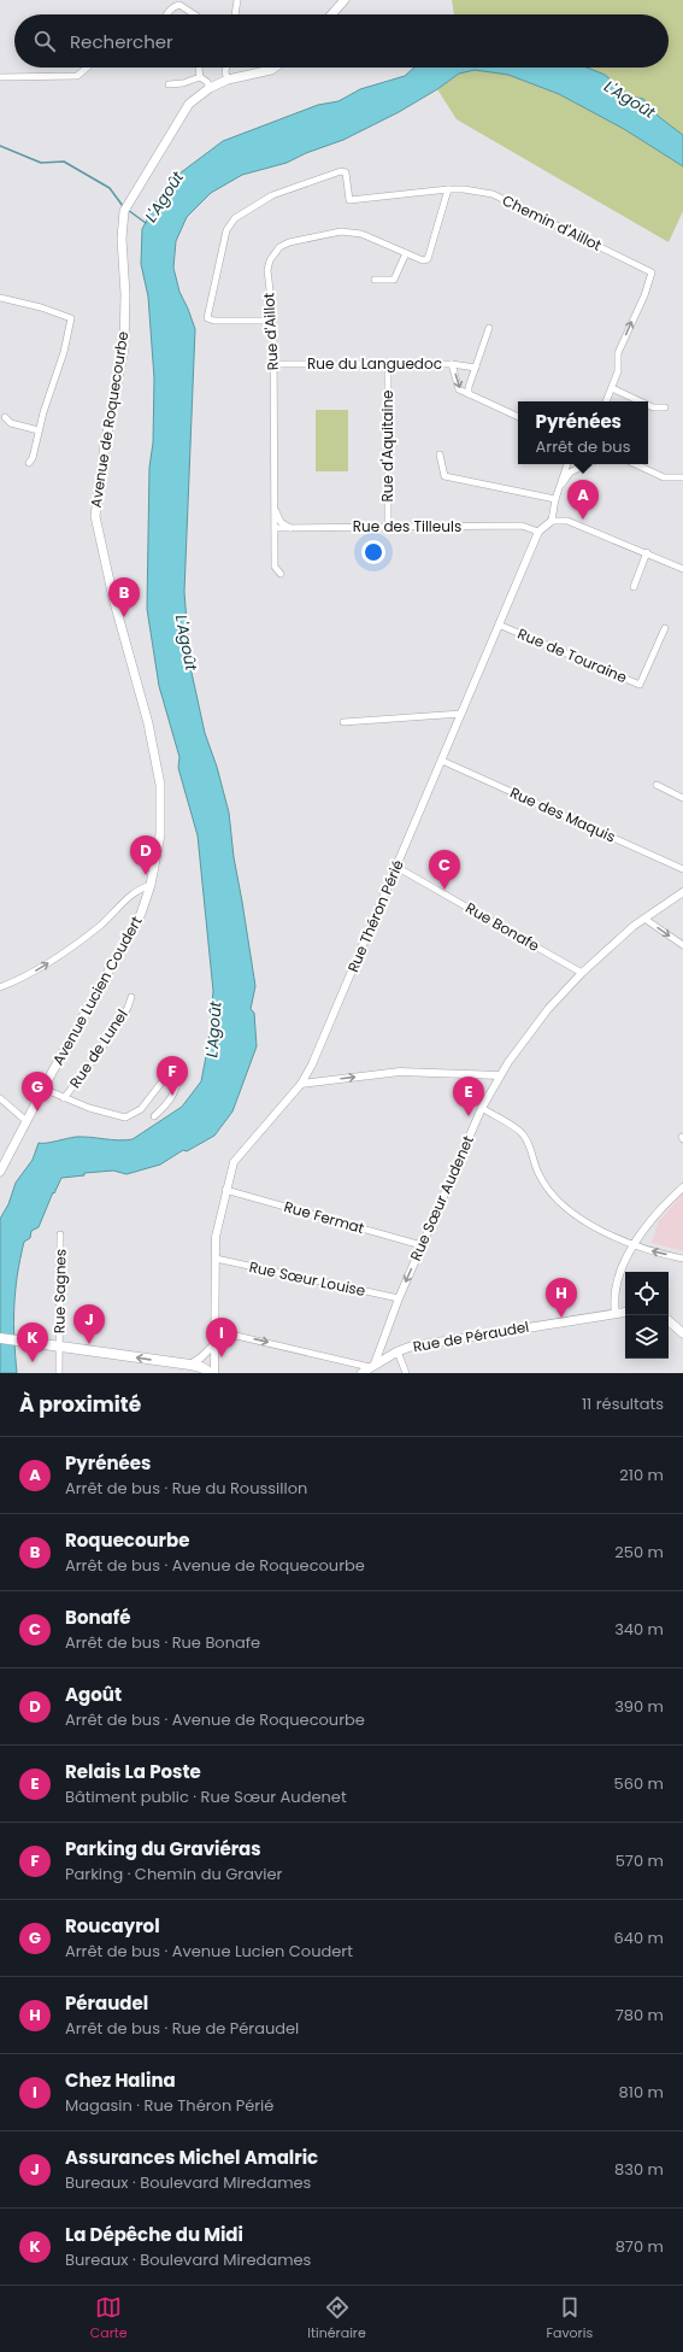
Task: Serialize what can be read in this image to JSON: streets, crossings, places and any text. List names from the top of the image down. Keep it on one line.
{"streets":{"main road":["Avenue de Roquecourbe","Avenue Lucien Coudert","Rue de Péraudel"],"street":["Chemin d'Aillot","Rue d'Aillot","Rue du Languedoc","Rue d'Aquitaine","Rue des Tilleuls","Rue de Touraine","Rue des Maquis","Rue Théron Périé","Rue Bonafe","Rue de Lunel","Rue Sœur Audenet","Rue Fermat","Rue Sœur Louise","Rue Sagnes"]},"crossings":[["Chemin d'Aillot","Rue d'Aillot"],["Rue d'Aillot","Rue du Languedoc"],["Rue d'Aillot","Rue des Tilleuls"],["Rue du Languedoc","Rue d'Aquitaine"],["Avenue de Roquecourbe","Avenue Lucien Coudert"],["Rue d'Aquitaine","Rue des Tilleuls"],["Rue des Tilleuls","Rue Théron Périé"],["Rue de Touraine","Rue Théron Périé"],["Rue des Maquis","Rue Théron Périé"],["Rue Théron Périé","Rue Bonafe"],["Rue Théron Périé","Rue Fermat"],["Rue Théron Périé","Rue Sœur Louise"],["Rue Bonafe","Rue Sœur Audenet"],["Rue Sœur Audenet","Rue Fermat"],["Rue Sœur Audenet","Rue Sœur Louise"],["Rue Sœur Audenet","Rue de Péraudel"]],"water":["L'Agoût"],"page":{"search":"Rechercher","popup":["Pyrénées","Arrêt de bus"],"pins":["A","B","D","C","F","G","E","H","J","I","K"],"heading":["À proximité","11 résultats"],"list":[{"mark":"A","name":"Pyrénées","note":"Arrêt de bus · Rue du Roussillon","value":"210 m"},{"mark":"B","name":"Roquecourbe","note":"Arrêt de bus · Avenue de Roquecourbe","value":"250 m"},{"mark":"C","name":"Bonafé","note":"Arrêt de bus · Rue Bonafe","value":"340 m"},{"mark":"D","name":"Agoût","note":"Arrêt de bus · Avenue de Roquecourbe","value":"390 m"},{"mark":"E","name":"Relais La Poste","note":"Bâtiment public · Rue Sœur Audenet","value":"560 m"},{"mark":"F","name":"Parking du Graviéras","note":"Parking · Chemin du Gravier","value":"570 m"},{"mark":"G","name":"Roucayrol","note":"Arrêt de bus · Avenue Lucien Coudert","value":"640 m"},{"mark":"H","name":"Péraudel","note":"Arrêt de bus · Rue de Péraudel","value":"780 m"},{"mark":"I","name":"Chez Halina","note":"Magasin · Rue Théron Périé","value":"810 m"},{"mark":"J","name":"Assurances Michel Amalric","note":"Bureaux · Boulevard Miredames","value":"830 m"},{"mark":"K","name":"La Dépêche du Midi","note":"Bureaux · Boulevard Miredames","value":"870 m"}],"nav":["Carte","Itinéraire","Favoris"]}}
